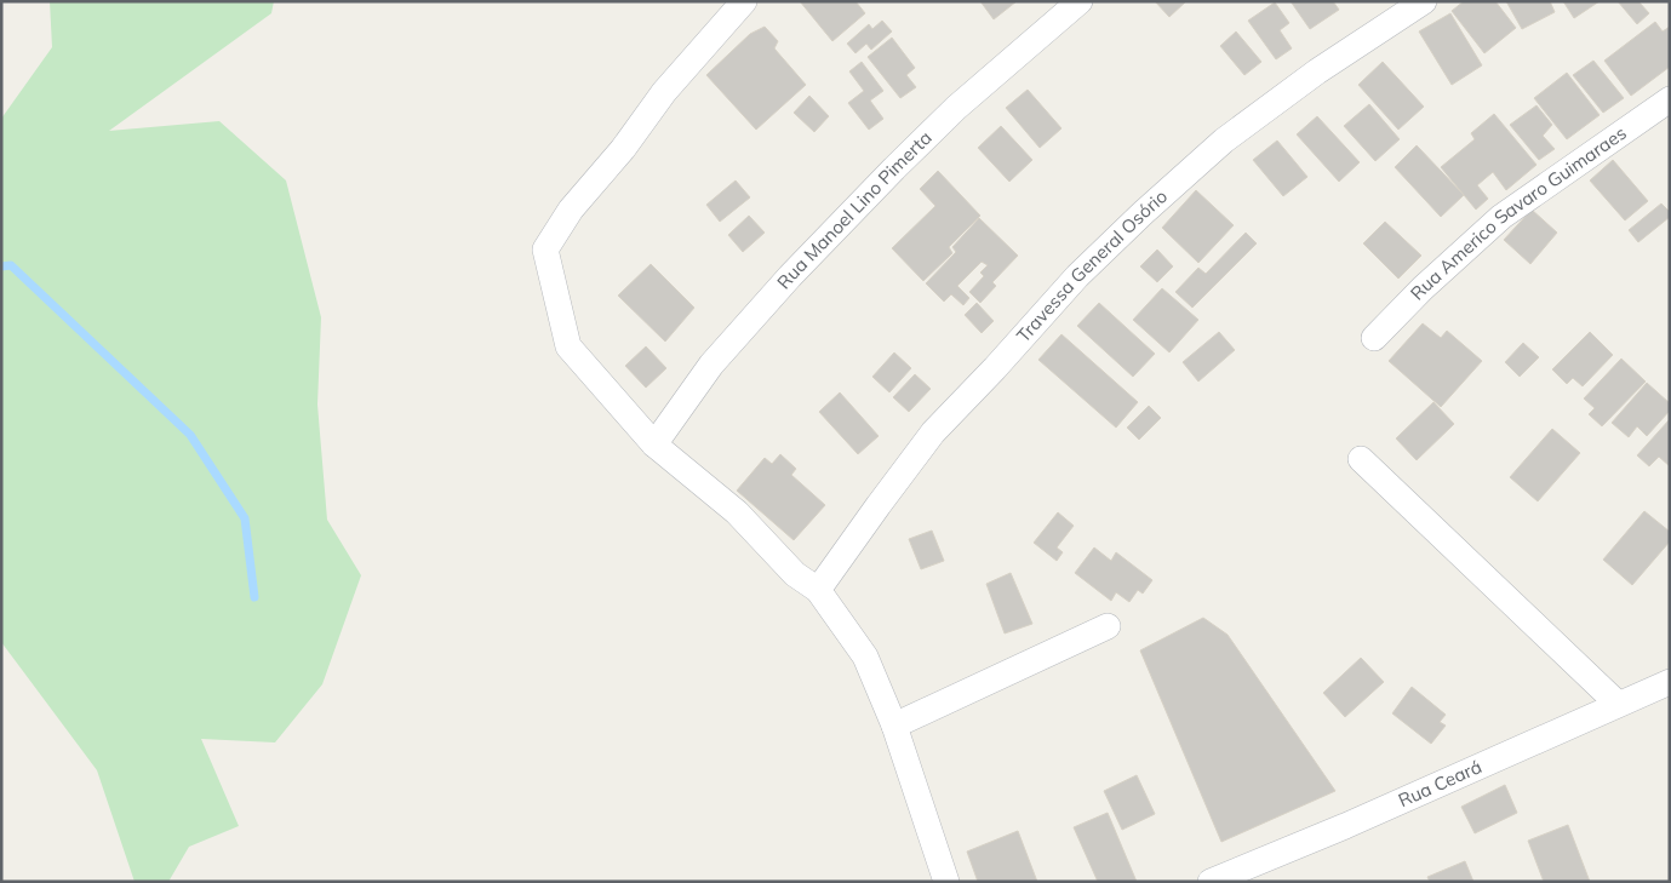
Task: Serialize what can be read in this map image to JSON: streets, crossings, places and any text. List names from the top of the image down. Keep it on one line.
{"streets":{"street":["Rua Manoel Lino Pimerta","Rua Americo Savaro Guimaraes","Travessa General Osório","Rua Ceará"]}}
